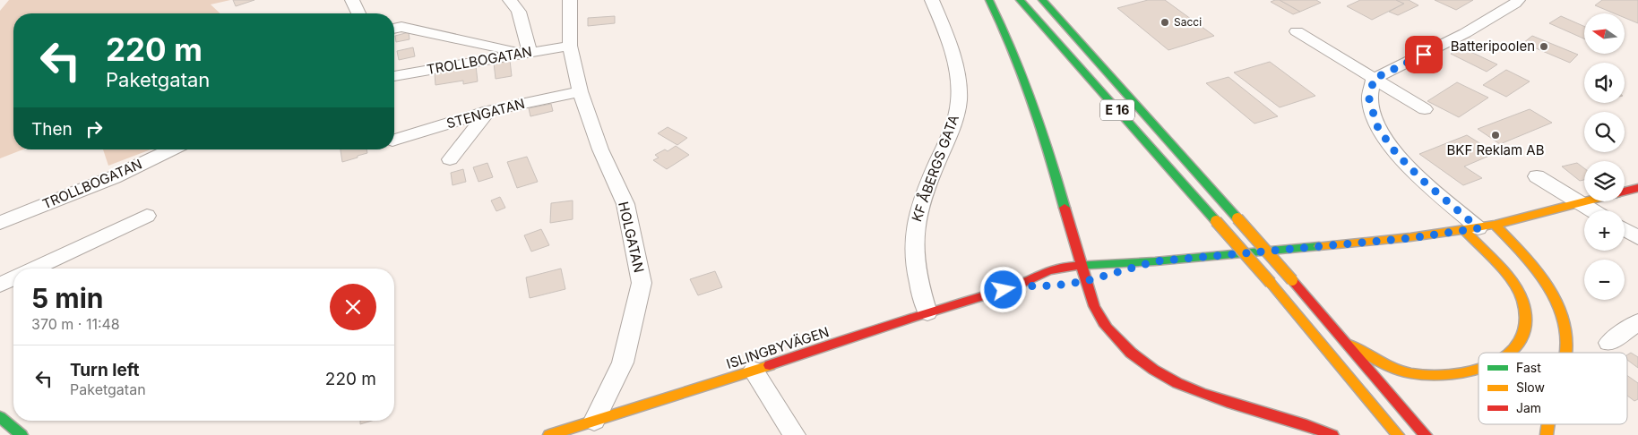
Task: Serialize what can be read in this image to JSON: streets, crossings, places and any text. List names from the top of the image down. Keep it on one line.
{"streets":{"main road":["E 16","ISLINGBYVÄGEN"],"street":["TROLLBOGATAN","STENGATAN","KF ÅBERGS GATA","HOLGATAN"]},"crossings":[["TROLLBOGATAN","HOLGATAN"],["STENGATAN","HOLGATAN"],["KF ÅBERGS GATA","ISLINGBYVÄGEN"],["HOLGATAN","ISLINGBYVÄGEN"]],"places":["Sacci","Batteripoolen","BKF Reklam AB"],"legend":["Fast","Slow","Jam"],"north":"left","page":{"map_buttons":["+","−"],"turn":["220 m","Paketgatan"],"then":"Then","heading":["5 min","370 m · 11:48"],"list":[{"name":"Turn left","note":"Paketgatan","value":"220 m"}]}}
